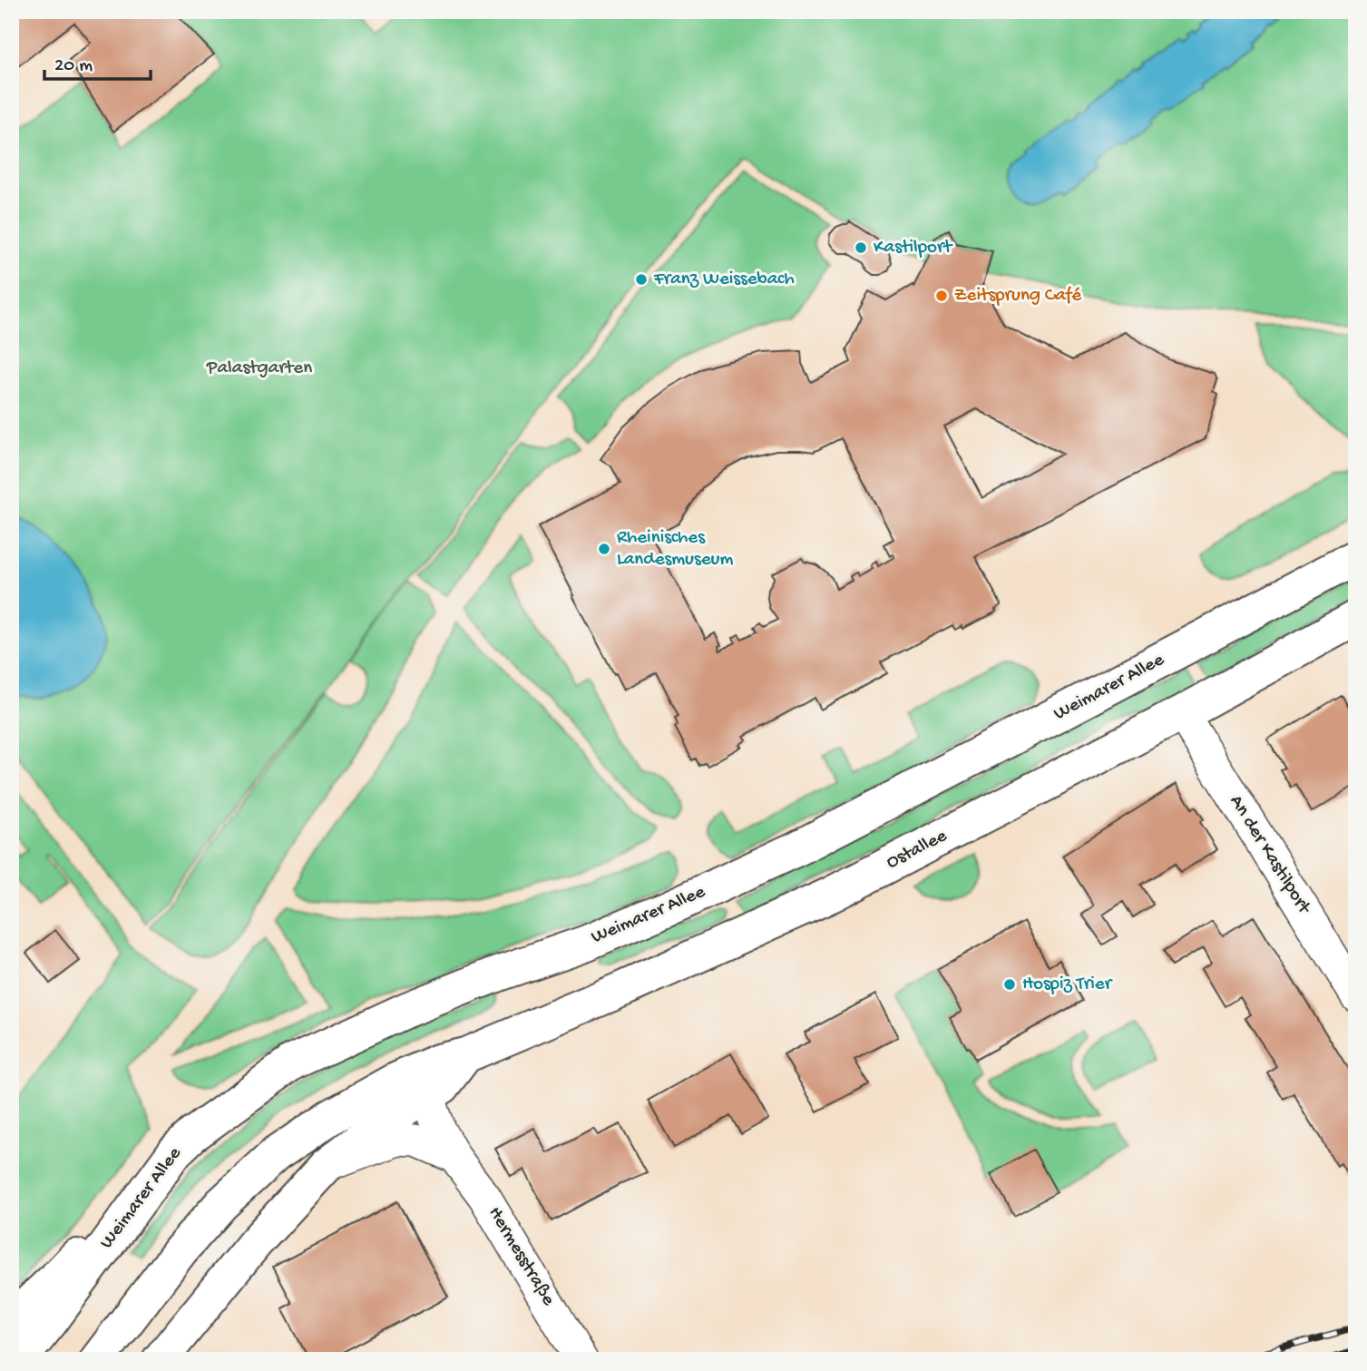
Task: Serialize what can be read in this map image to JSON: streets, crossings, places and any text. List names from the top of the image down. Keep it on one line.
{"streets":{"main road":["Weimarer Allee","Ostallee"],"street":["An der Kastilport","Hermesstraße"]},"crossings":[["Ostallee","An der Kastilport"]],"parks":["Palastgarten"],"places":["Kastilport","Franz Weissebach","Zeitsprung Café","Rheinisches Landesmuseum","Hospiz Trier"],"scale_bar":"20 m"}
